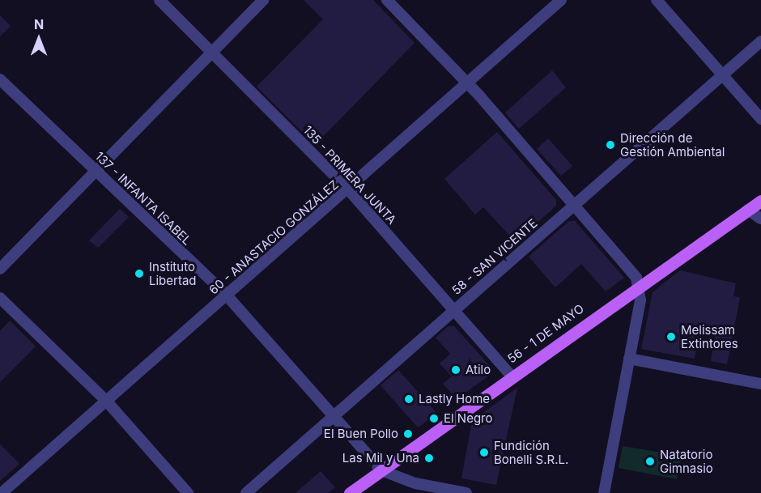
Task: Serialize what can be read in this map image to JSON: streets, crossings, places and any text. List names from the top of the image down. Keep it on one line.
{"streets":{"main road":["56 - 1 DE MAYO"],"street":["135 - PRIMERA JUNTA","137 - INFANTA ISABEL","60 - ANASTACIO GONZÁLEZ","58 - SAN VICENTE"]},"crossings":[["135 - PRIMERA JUNTA","60 - ANASTACIO GONZÁLEZ"],["135 - PRIMERA JUNTA","58 - SAN VICENTE"],["135 - PRIMERA JUNTA","56 - 1 DE MAYO"],["137 - INFANTA ISABEL","60 - ANASTACIO GONZÁLEZ"],["137 - INFANTA ISABEL","58 - SAN VICENTE"],["137 - INFANTA ISABEL","56 - 1 DE MAYO"]],"places":["Dirección de Gestión Ambiental","Instituto Libertad","Melissam Extintores","Atilo","Lastly Home","El Negro","El Buen Pollo","Fundición Bonelli S.R.L.","Las Mil y Una","Natatorio Gimnasio"],"north":"top"}
